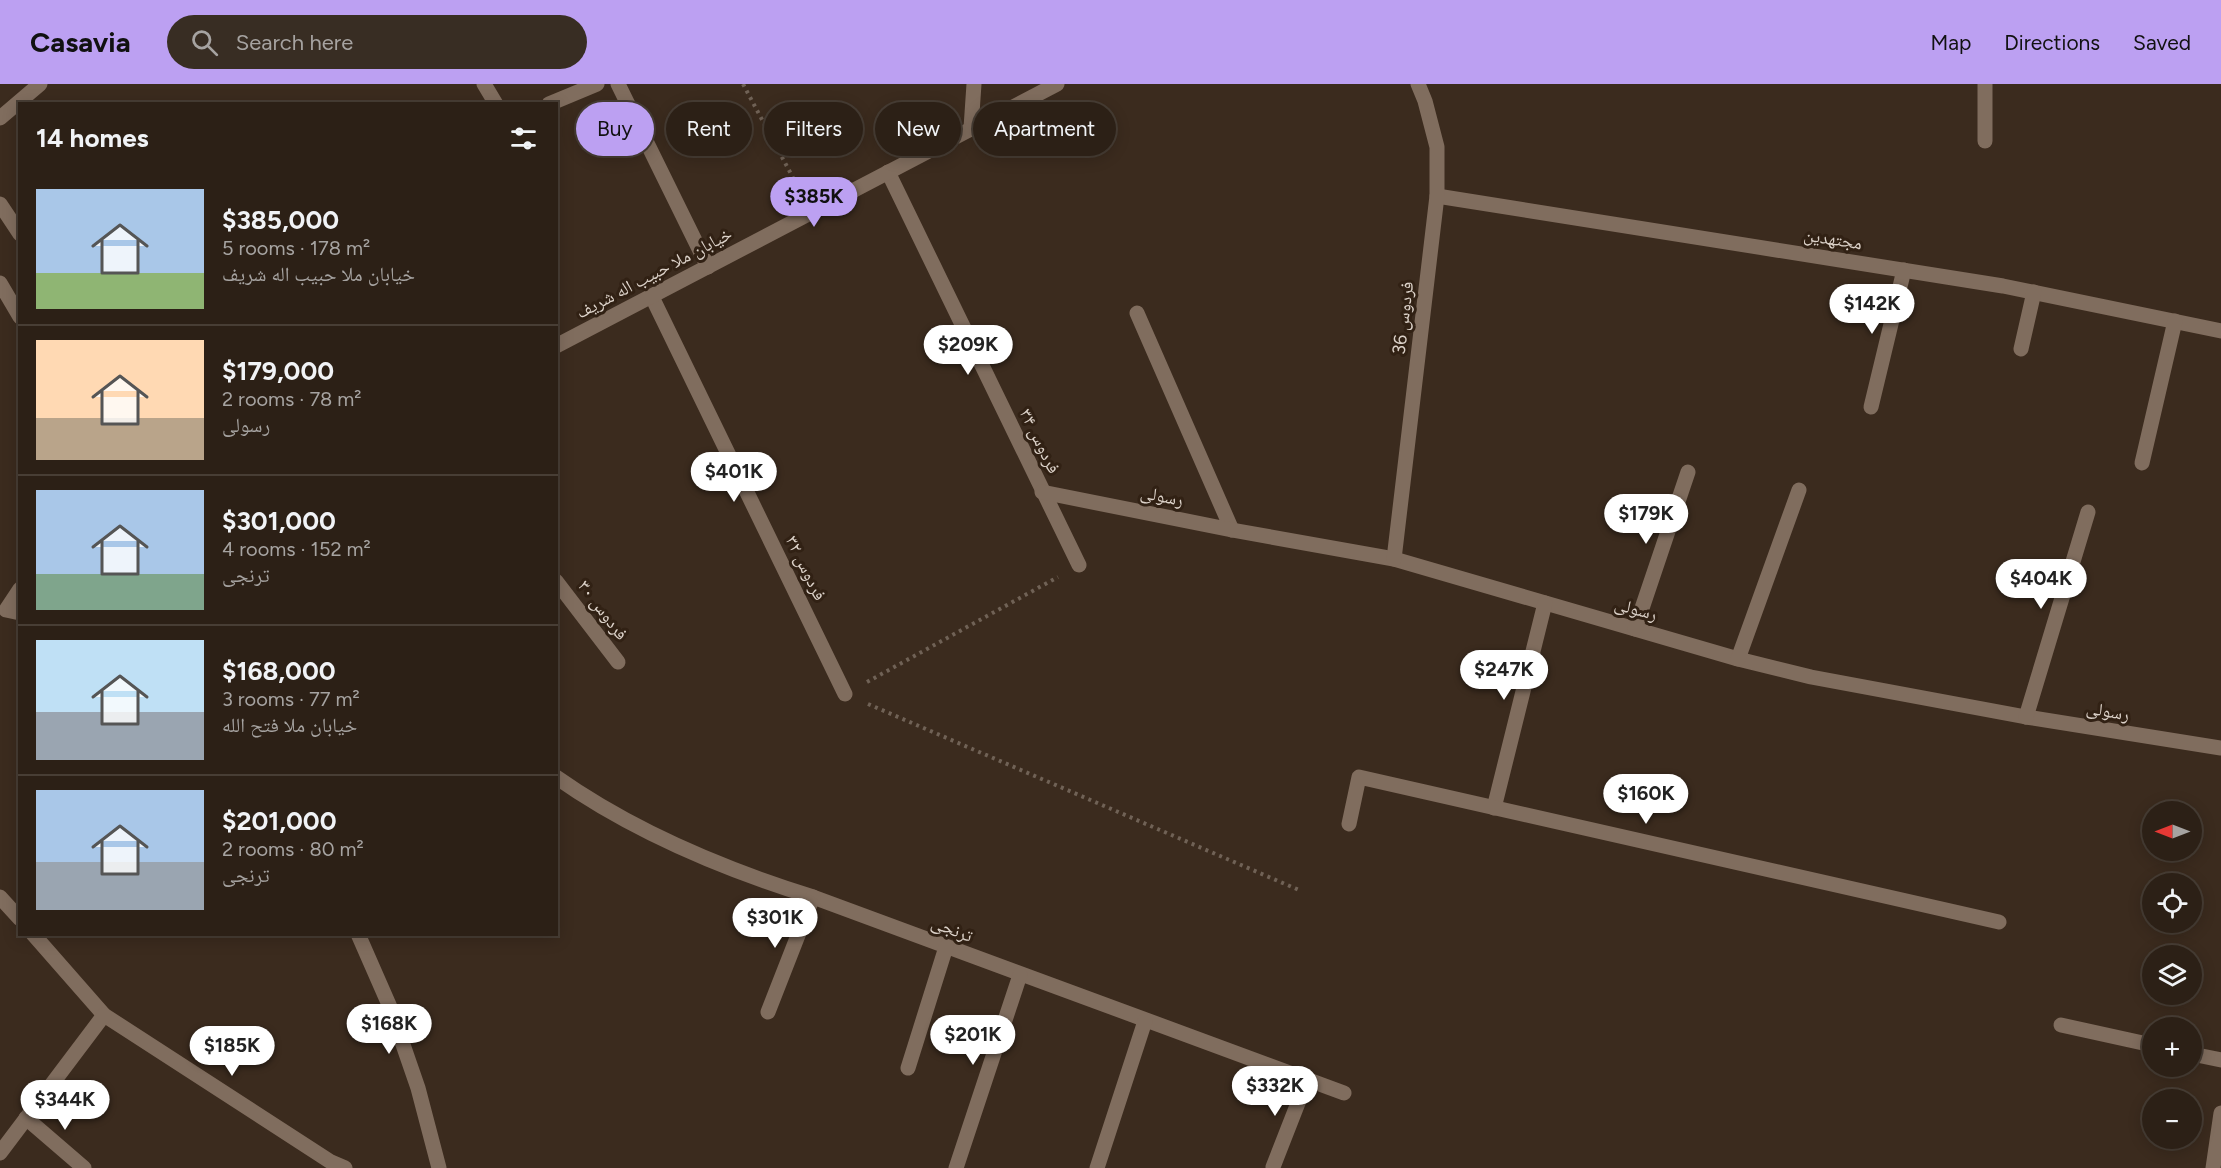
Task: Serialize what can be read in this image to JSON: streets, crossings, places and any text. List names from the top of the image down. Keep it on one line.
{"streets":{"street":["مجتهدین","خیابان ملا حبیب اله شریف","فردوس 36","فردوس ۳۴","رسولی","فردوس ۳۲","فردوس ۳۰","ترنجی"]},"crossings":[["مجتهدین","فردوس 36"],["خیابان ملا حبیب اله شریف","فردوس ۳۴"],["خیابان ملا حبیب اله شریف","فردوس ۳۲"],["فردوس 36","رسولی"],["فردوس ۳۴","رسولی"]],"north":"left","page":{"header":"Casavia","search":"Search here","nav":["Map","Directions","Saved"],"chip":["Buy","Rent","Filters","New","Apartment"],"heading":"14 homes","list":[{"name":"$385,000","note":"5 rooms · 178 m² · خیابان ملا حبیب اله شریف"},{"name":"$179,000","note":"2 rooms · 78 m² · رسولی"},{"name":"$301,000","note":"4 rooms · 152 m² · ترنجی"},{"name":"$168,000","note":"3 rooms · 77 m² · خیابان ملا فتح الله"},{"name":"$201,000","note":"2 rooms · 80 m² · ترنجی"}],"price":["$385K","$142K","$209K","$401K","$179K","$404K","$247K","$160K","$301K","$168K","$201K","$185K","$332K","$344K"],"map_buttons":["+","−"]}}
